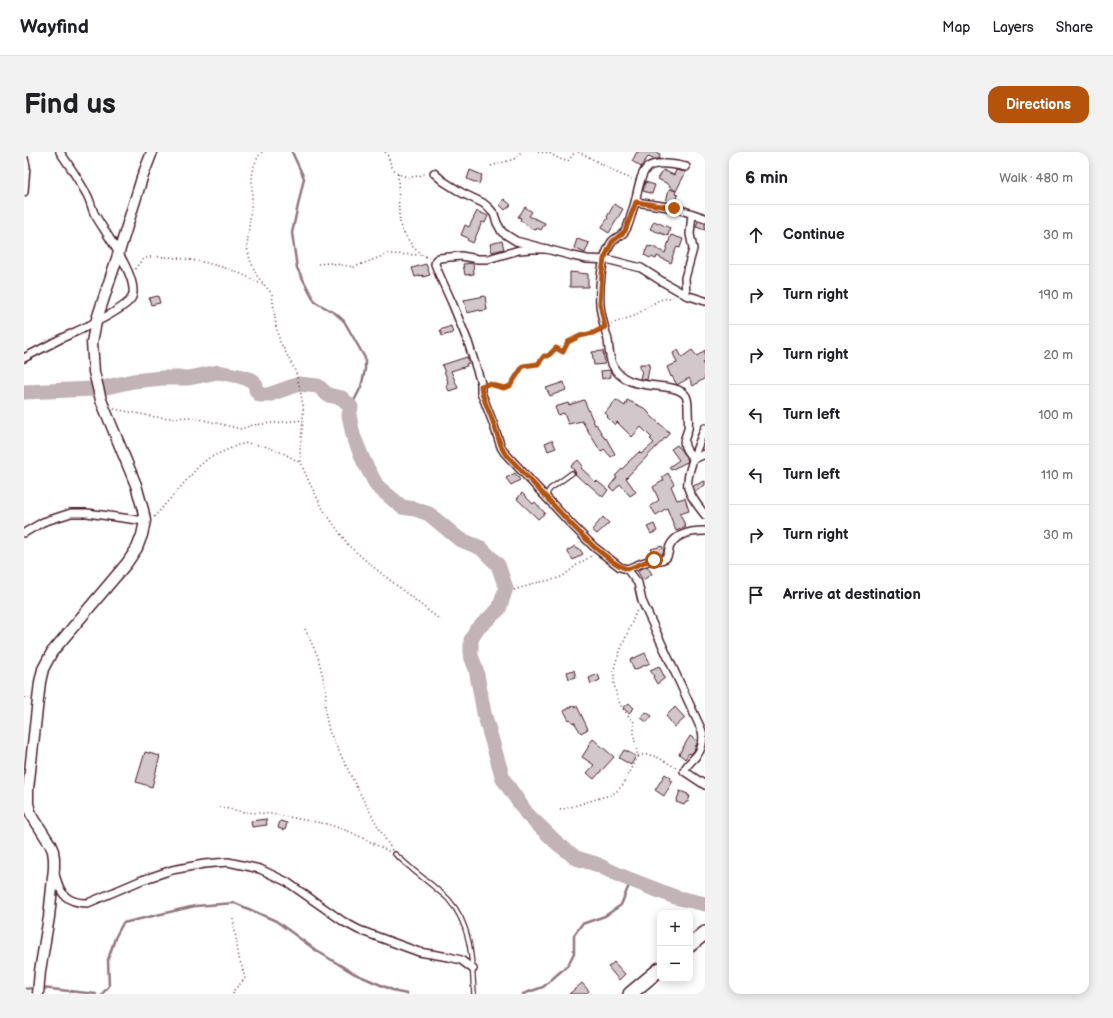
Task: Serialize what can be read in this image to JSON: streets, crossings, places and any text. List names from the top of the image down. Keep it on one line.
{"page":{"header":"Wayfind","nav":["Map","Layers","Share"],"buttons":"Directions","title":"Find us","heading":["6 min","Walk · 480 m"],"list":[["Continue","30 m"],["Turn right","190 m"],["Turn right","20 m"],["Turn left","100 m"],["Turn left","110 m"],["Turn right","30 m"],"Arrive at destination"],"map_buttons":["+","−"]}}
